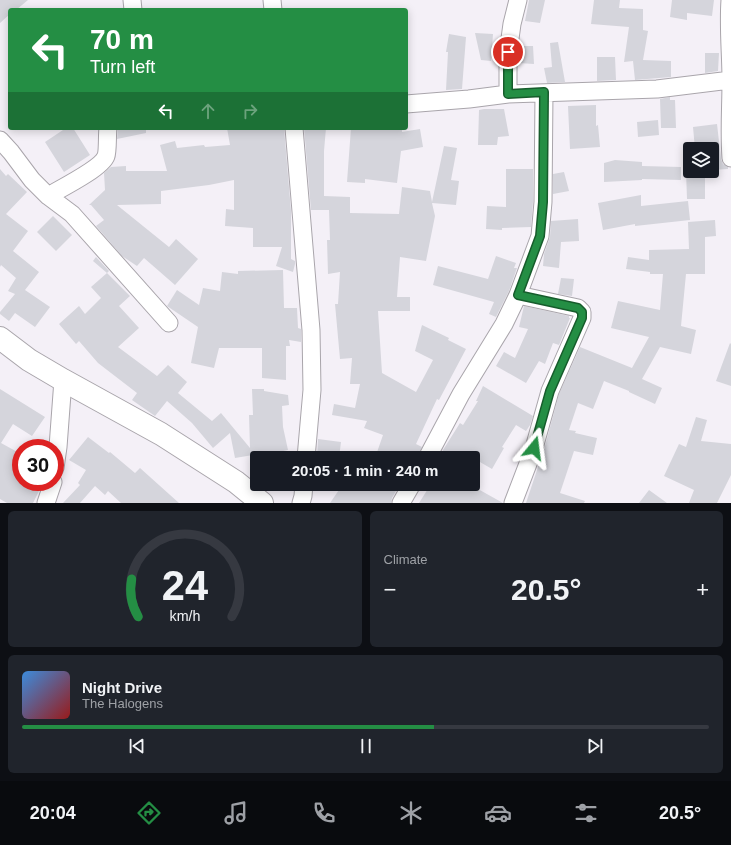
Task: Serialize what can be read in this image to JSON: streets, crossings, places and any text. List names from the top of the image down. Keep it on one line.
{"page":{"turn":["70 m","Turn left"],"limit":"30","trip":"20:05 · 1 min · 240 m","tile":"Climate","heat":["−","20.5°","+"],"song":["Night Drive","The Halogens"],"tabs":["20:04","20.5°"],"gauge":["24","km/h"]}}
